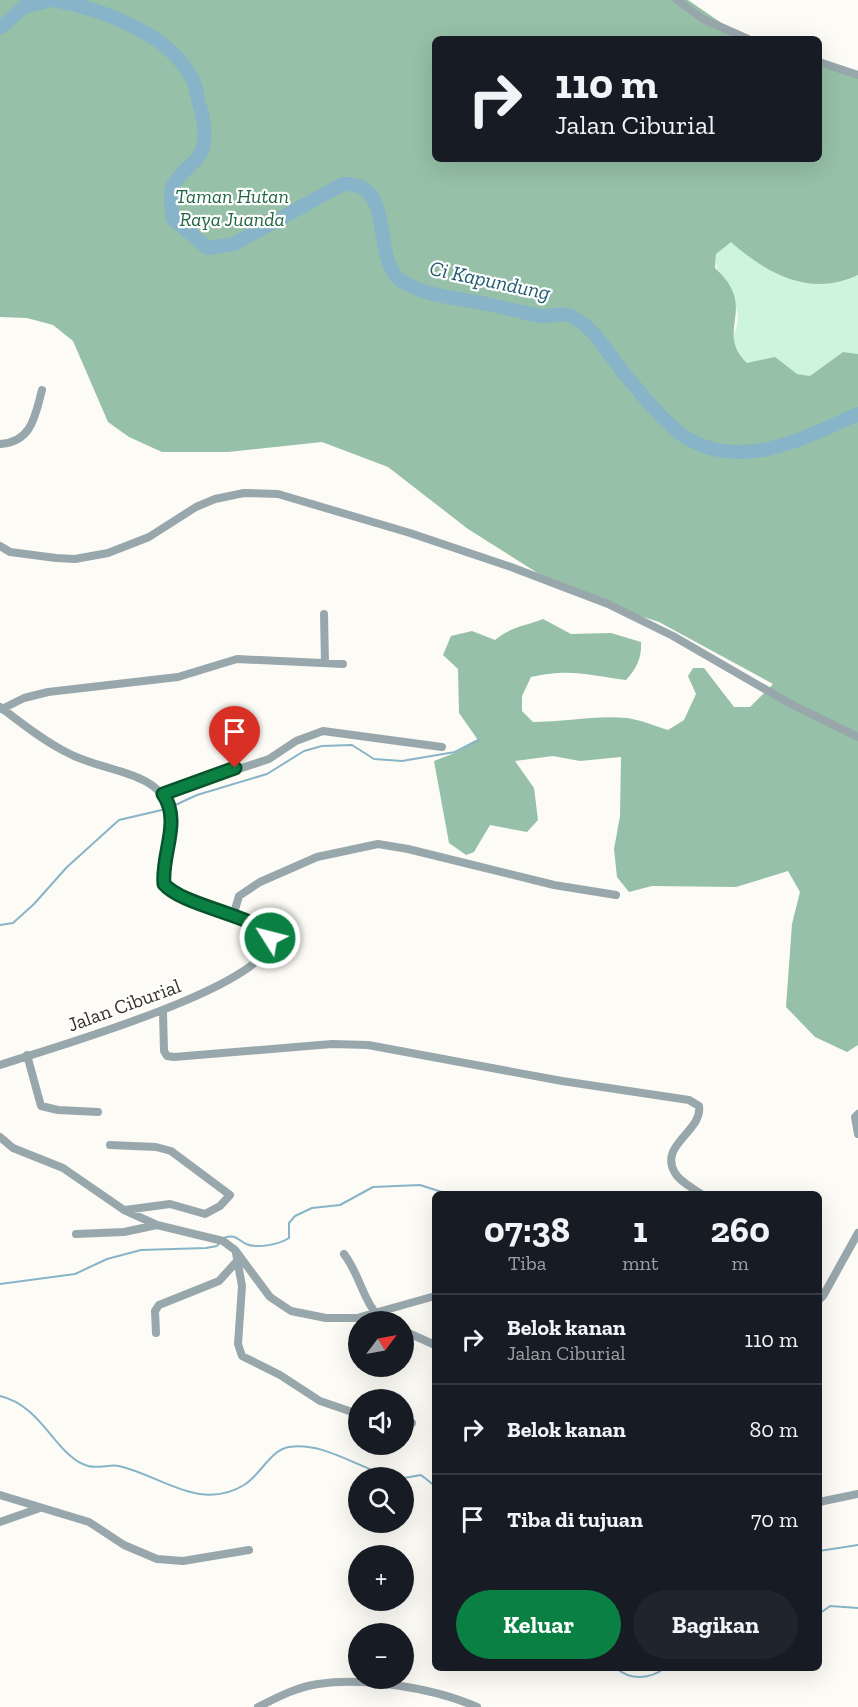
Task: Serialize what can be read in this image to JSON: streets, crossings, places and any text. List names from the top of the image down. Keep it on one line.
{"streets":{"street":["Jalan Ciburial"]},"water":["Ci Kapundung"],"parks":["Taman Hutan Raya Juanda"],"north":"top right","page":{"turn":["110 m","Jalan Ciburial"],"eta":["07:38","Tiba","1","mnt","260","m"],"list":[{"name":"Belok kanan","note":"Jalan Ciburial","value":"110 m"},{"name":"Belok kanan","value":"80 m"},{"name":"Tiba di tujuan","value":"70 m"}],"map_buttons":["+","−"],"buttons":["Keluar","Bagikan"]}}
